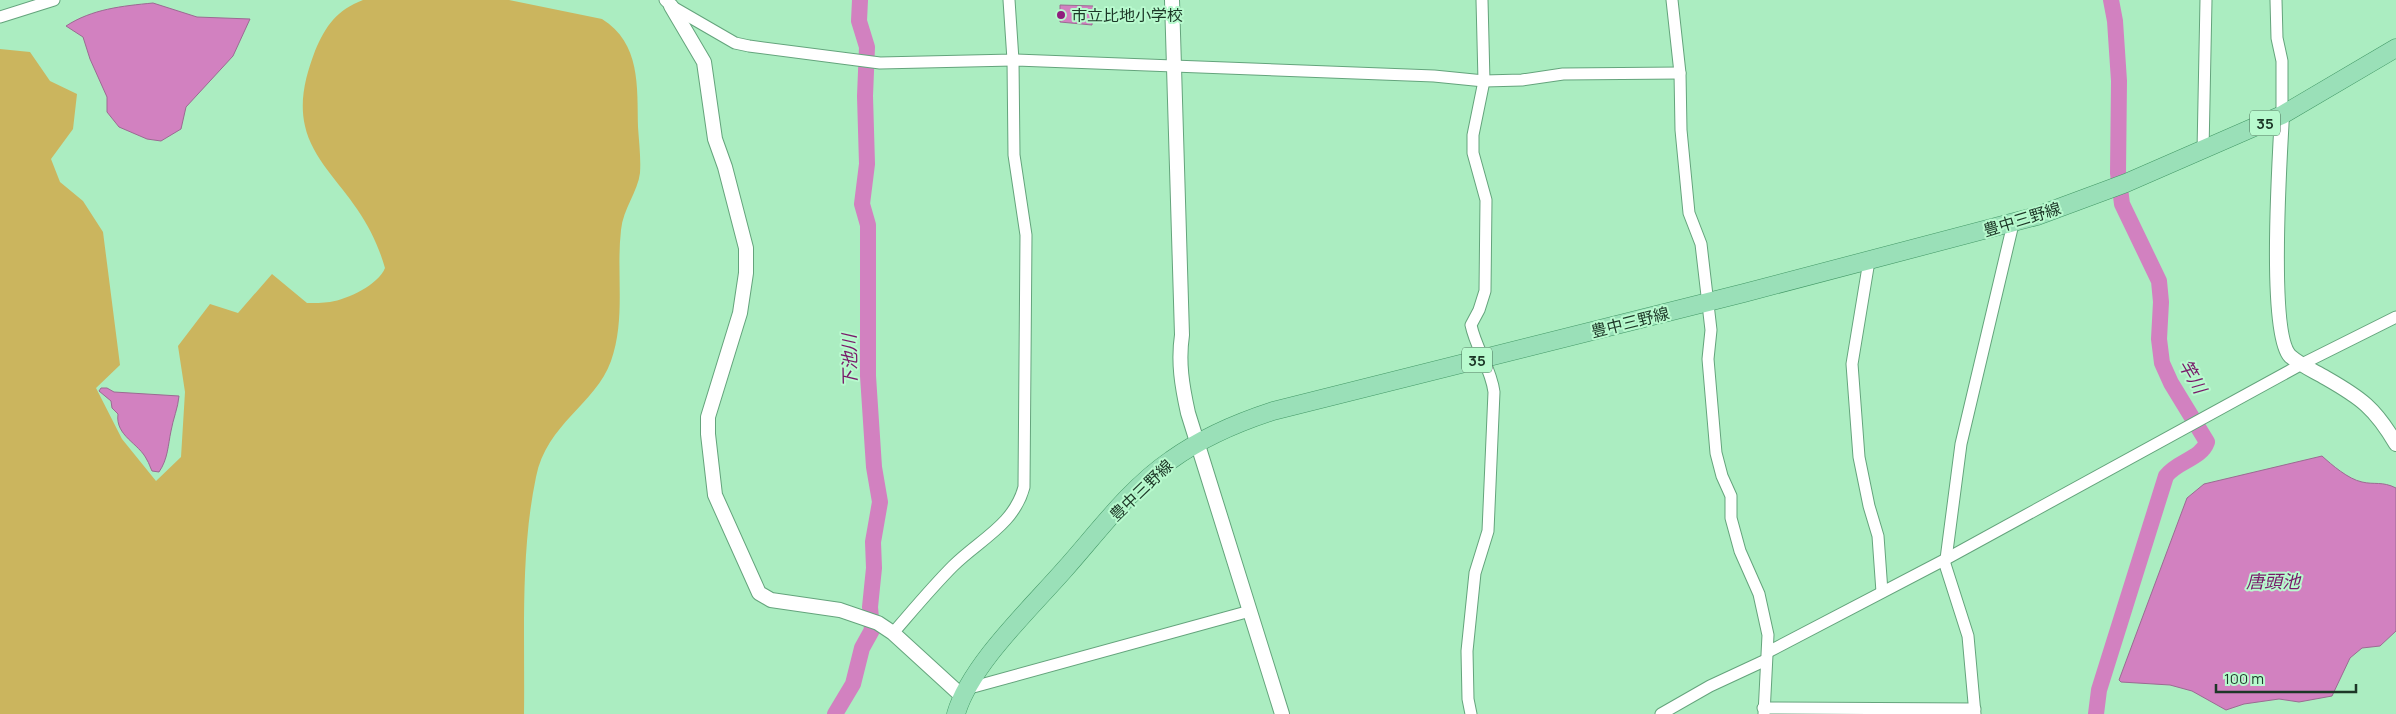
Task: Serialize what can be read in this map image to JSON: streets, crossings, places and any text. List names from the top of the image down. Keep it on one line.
{"streets":{"main road":["35","豊中三野線"]},"water":["下池川","竿川","唐頭池"],"places":["市立比地小学校"],"scale_bar":"100 m"}
